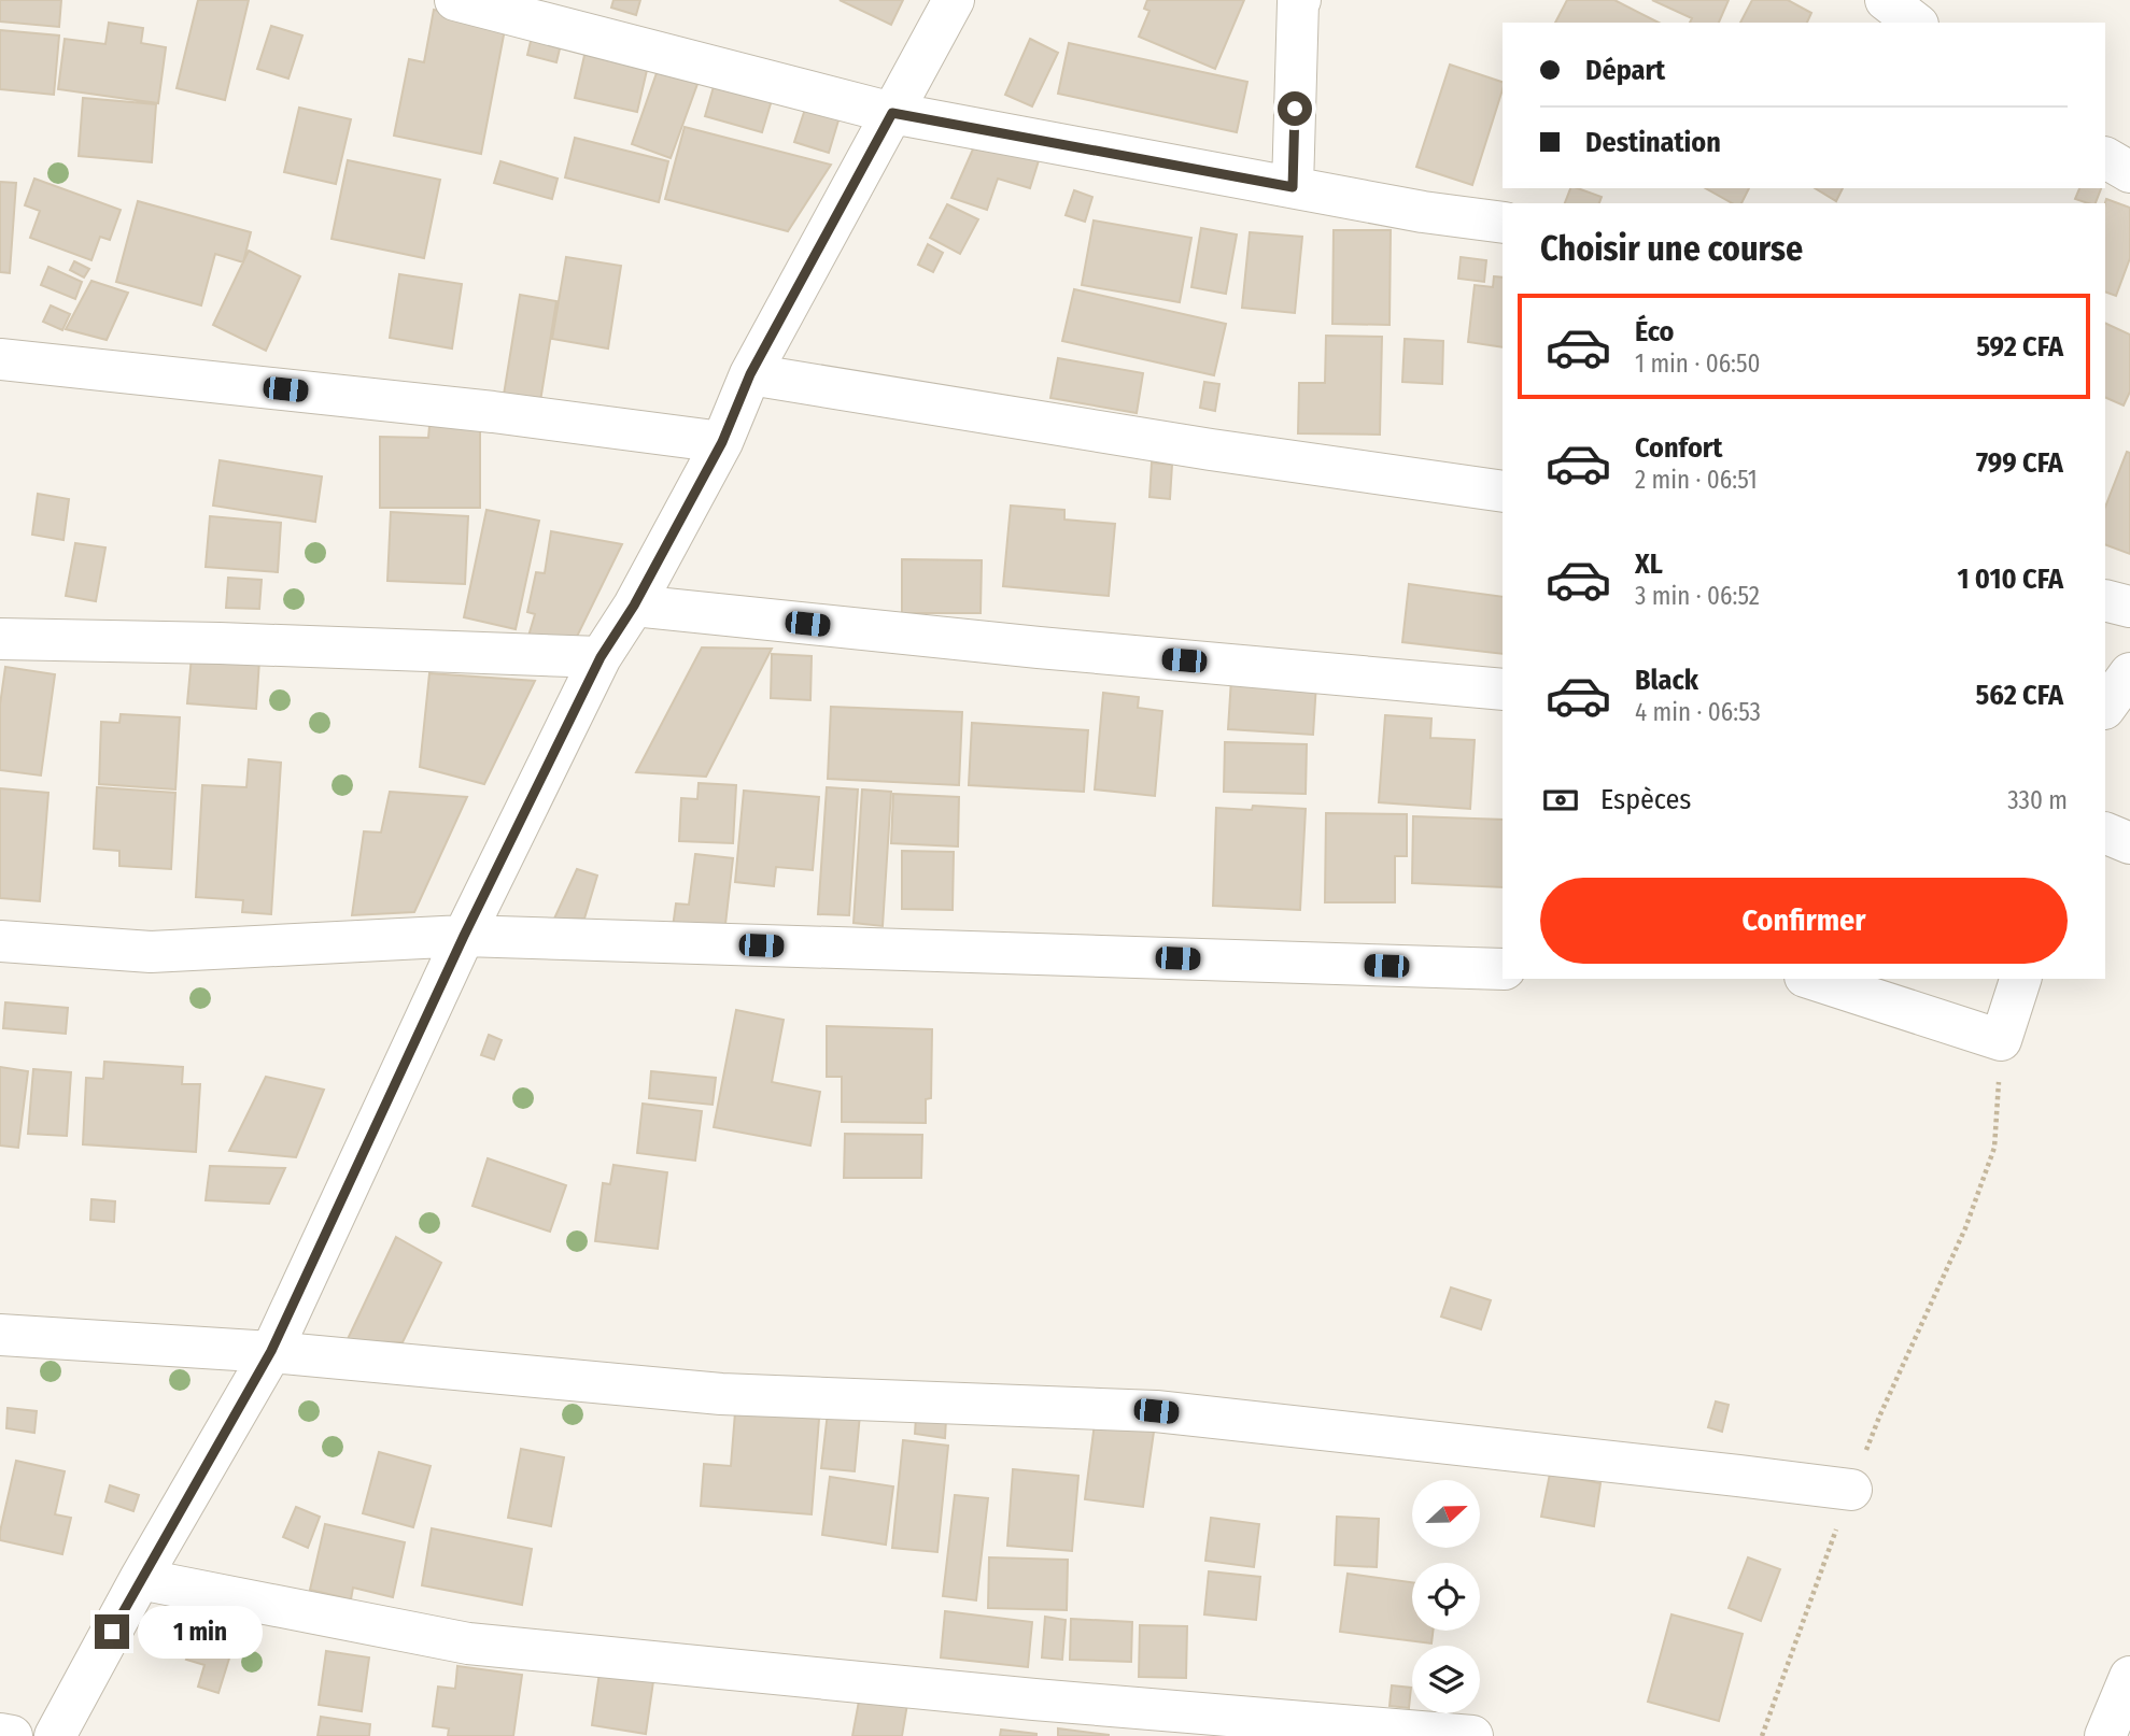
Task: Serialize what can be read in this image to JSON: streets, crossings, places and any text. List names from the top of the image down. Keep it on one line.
{"north":"right","page":{"banner":["Départ","Destination"],"heading":"Choisir une course","list":[{"name":"Éco","note":"1 min · 06:50","value":"592 CFA"},{"name":"Confort","note":"2 min · 06:51","value":"799 CFA"},{"name":"XL","note":"3 min · 06:52","value":"1 010 CFA"},{"name":"Black","note":"4 min · 06:53","value":"562 CFA"}],"pay":["Espèces","330 m"],"buttons":"Confirmer","bubble":"1 min"}}
